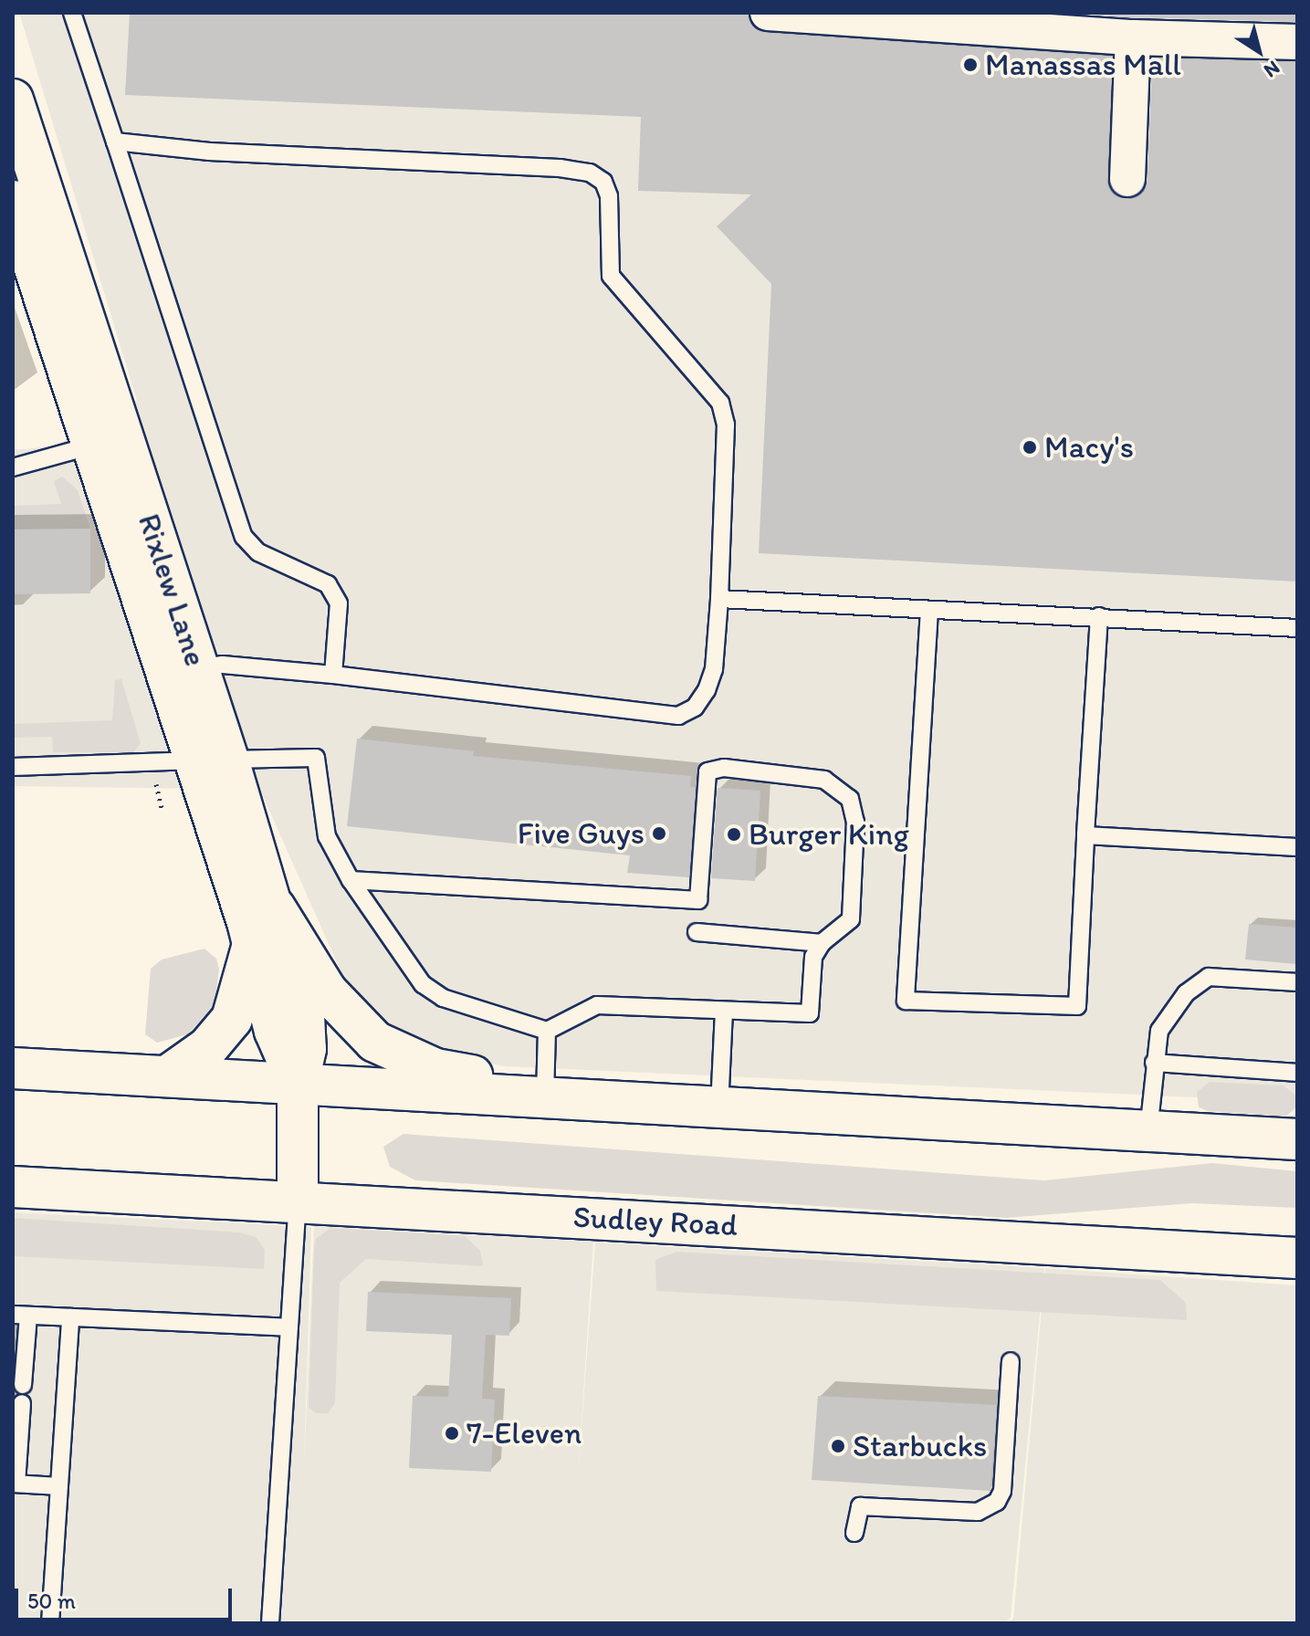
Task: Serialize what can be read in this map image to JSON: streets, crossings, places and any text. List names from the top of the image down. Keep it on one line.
{"streets":{"main road":["Rixlew Lane","Sudley Road"]},"crossings":[["Rixlew Lane","Sudley Road"]],"places":["Manassas Mall","Macy's","Five Guys","Burger King","7-Eleven","Starbucks"],"scale_bar":"50 m","north":"bottom right"}
